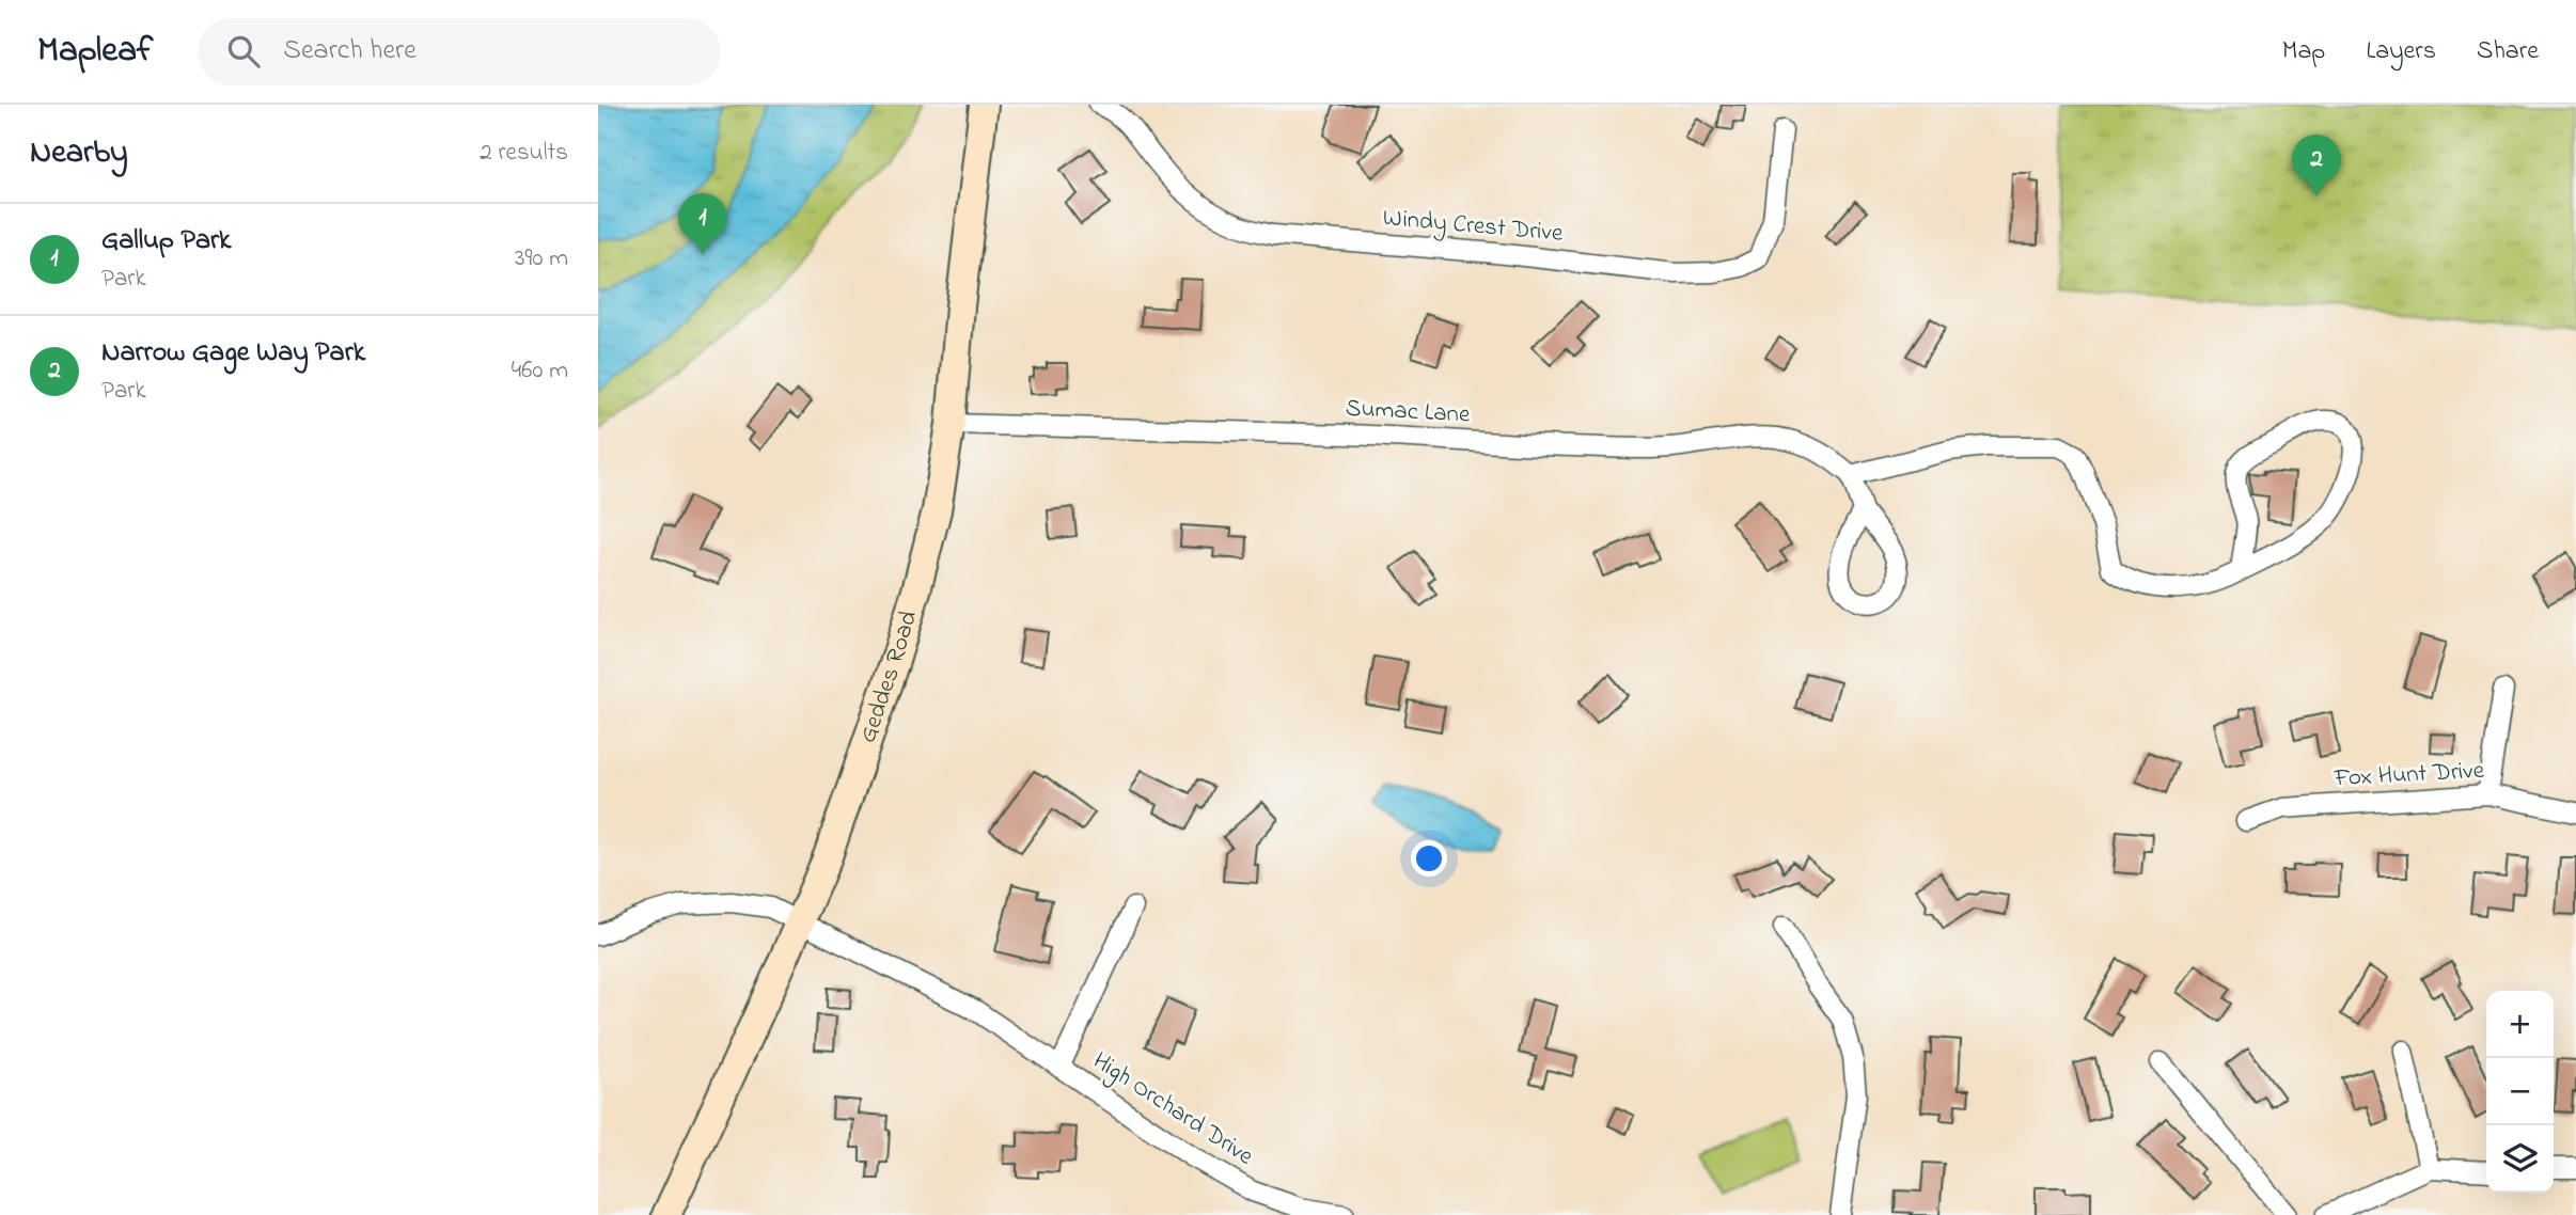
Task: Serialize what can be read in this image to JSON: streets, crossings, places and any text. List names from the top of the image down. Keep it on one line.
{"streets":{"main road":["Geddes Road"],"street":["Windy Crest Drive","Sumac Lane","Fox Hunt Drive","High Orchard Drive"]},"crossings":[["Sumac Lane","Geddes Road"],["Geddes Road","High Orchard Drive"]],"page":{"header":"Mapleaf","search":"Search here","nav":["Map","Layers","Share"],"heading":["Nearby","2 results"],"pins":["2","1"],"list":[{"mark":"1","name":"Gallup Park","note":"Park","value":"390 m"},{"mark":"2","name":"Narrow Gage Way Park","note":"Park","value":"460 m"}],"map_buttons":["+","−"]}}
